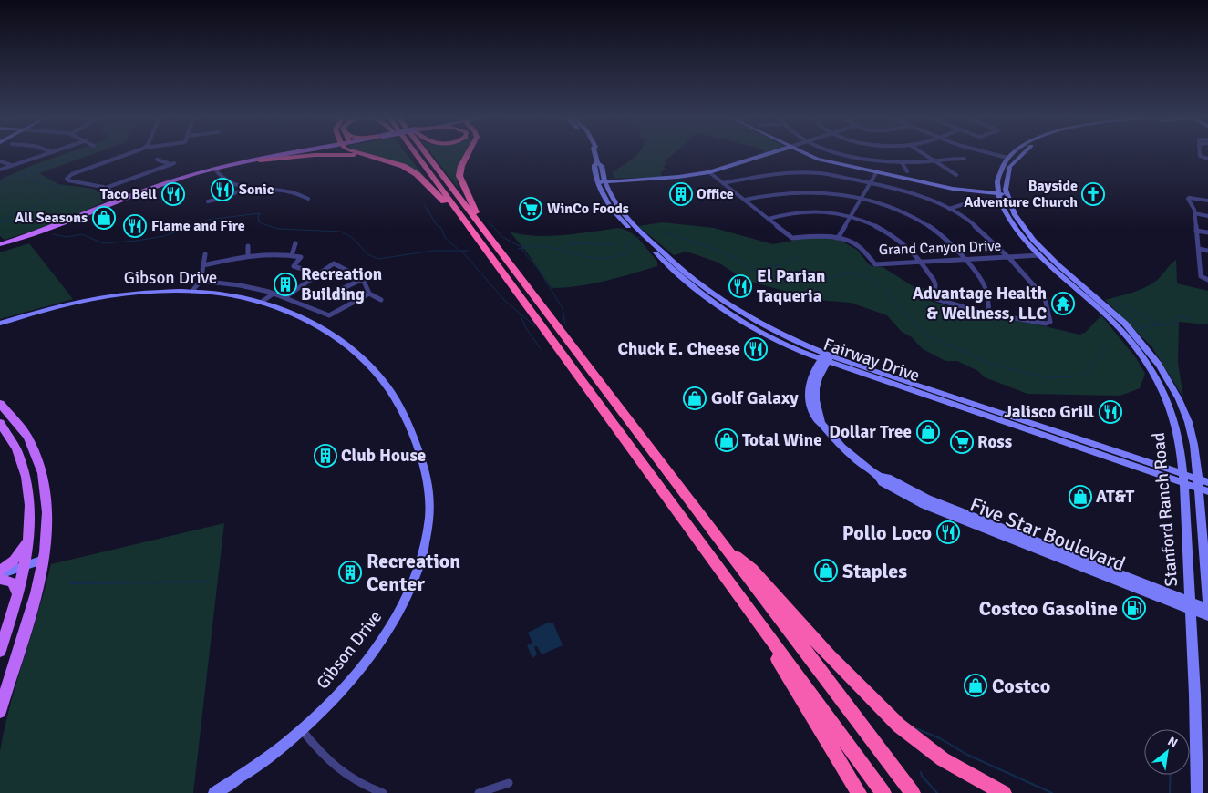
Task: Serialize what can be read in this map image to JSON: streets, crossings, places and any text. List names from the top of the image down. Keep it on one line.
{"streets":{"main road":["Gibson Drive","Fairway Drive","Stanford Ranch Road","Five Star Boulevard"],"street":["Grand Canyon Drive"]},"crossings":[["Grand Canyon Drive","Stanford Ranch Road"],["Fairway Drive","Stanford Ranch Road"],["Fairway Drive","Five Star Boulevard"],["Stanford Ranch Road","Five Star Boulevard"]],"places":{"restaurant":["Sonic","Taco Bell","Flame and Fire","El Parian Taqueria","Chuck E. Cheese","Jalisco Grill","Pollo Loco"],"building":["Office","Recreation Building","Club House","Recreation Center"],"church":["Bayside Adventure Church"],"supermarket":["WinCo Foods","Ross"],"shop":["All Seasons","Golf Galaxy","Dollar Tree","Total Wine","AT&T","Staples","Costco"],"temple":["Advantage Health & Wellness, LLC"],"fuel station":["Costco Gasoline"]},"north":"top right"}
